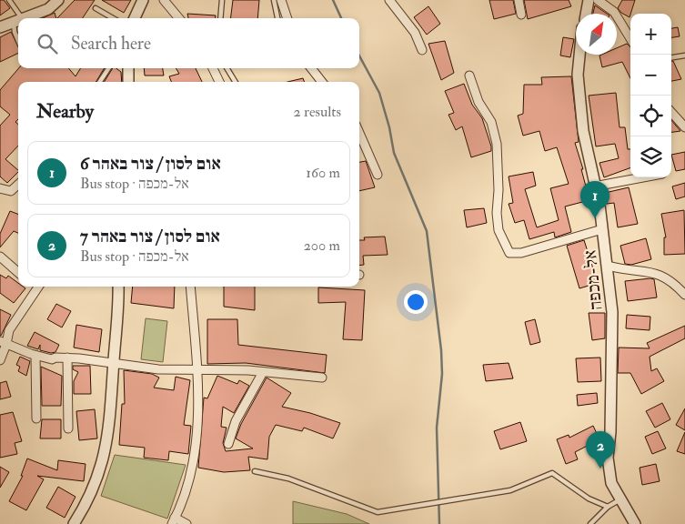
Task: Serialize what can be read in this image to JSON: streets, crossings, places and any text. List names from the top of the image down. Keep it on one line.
{"streets":{"street":["אל-מכפה"]},"north":"top right","page":{"map_buttons":["+","−"],"search":"Search here","heading":["Nearby","2 results"],"list":[{"mark":"1","name":"אום לסון / צור באהר 6","note":"Bus stop · אל-מכפה","value":"160 m"},{"mark":"2","name":"אום לסון / צור באהר 7","note":"Bus stop · אל-מכפה","value":"200 m"}],"pins":["1","2"]}}
